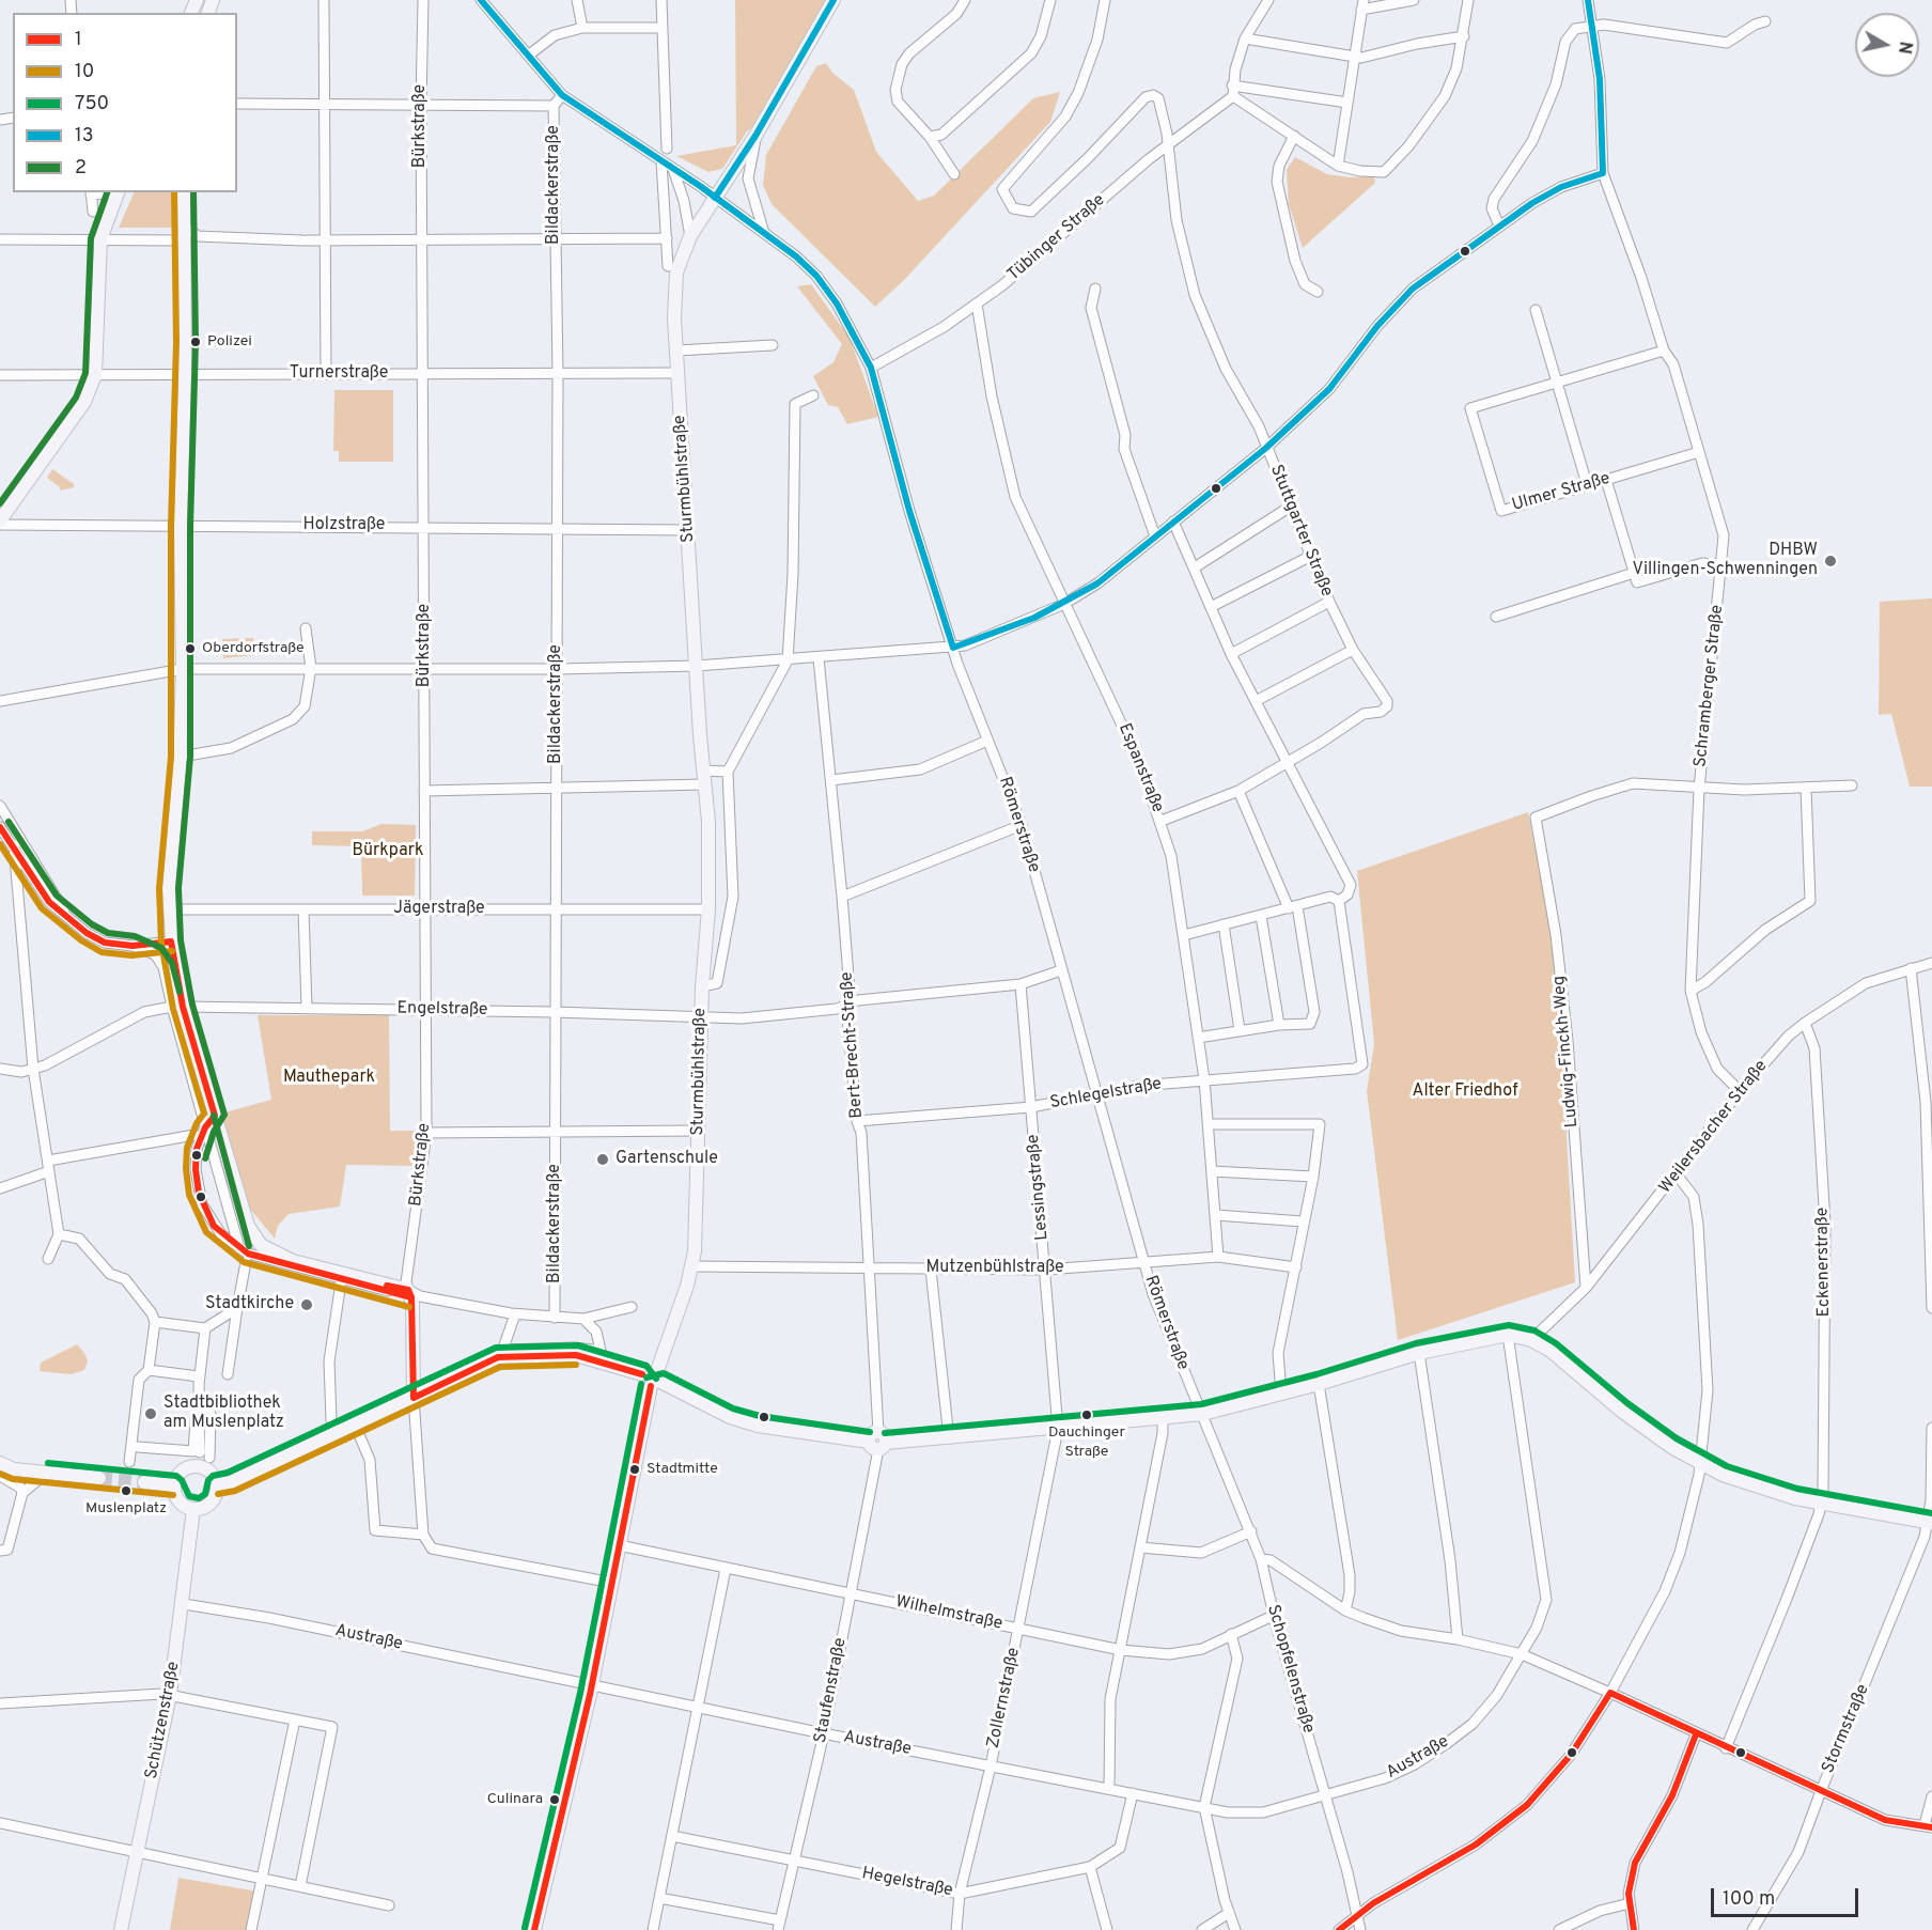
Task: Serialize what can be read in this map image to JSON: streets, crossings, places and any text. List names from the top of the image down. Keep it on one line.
{"streets":{"main road":["Sturmbühlstraße","Schützenstraße"],"street":["Bürkstraße","Bildackerstraße","Tübinger Straße","Turnerstraße","Ulmer Straße","Holzstraße","Stuttgarter Straße","Schramberger Straße","Espanstraße","Römerstraße","Jägerstraße","Engelstraße","Bert-Brecht-Straße","Ludwig-Finckh-Weg","Schlegelstraße","Weilersbacher Straße","Lessingstraße","Eckenerstraße","Mutzenbühlstraße","Wilhelmstraße","Austraße","Schopfelenstraße","Staufenstraße","Zollernstraße","Stormstraße","Hegelstraße"]},"crossings":[["Bürkstraße","Turnerstraße"],["Bürkstraße","Holzstraße"],["Bürkstraße","Jägerstraße"],["Bürkstraße","Engelstraße"],["Bildackerstraße","Turnerstraße"],["Bildackerstraße","Holzstraße"],["Bildackerstraße","Römerstraße"],["Bildackerstraße","Jägerstraße"],["Bildackerstraße","Engelstraße"],["Tübinger Straße","Stuttgarter Straße"],["Tübinger Straße","Espanstraße"],["Tübinger Straße","Römerstraße"],["Turnerstraße","Sturmbühlstraße"],["Sturmbühlstraße","Holzstraße"],["Sturmbühlstraße","Römerstraße"],["Sturmbühlstraße","Jägerstraße"],["Sturmbühlstraße","Engelstraße"],["Sturmbühlstraße","Mutzenbühlstraße"],["Ulmer Straße","Schramberger Straße"],["Schramberger Straße","Ludwig-Finckh-Weg"],["Schramberger Straße","Weilersbacher Straße"],["Espanstraße","Schlegelstraße"],["Espanstraße","Mutzenbühlstraße"],["Römerstraße","Engelstraße"],["Römerstraße","Schlegelstraße"],["Römerstraße","Mutzenbühlstraße"],["Römerstraße","Schopfelenstraße"],["Engelstraße","Bert-Brecht-Straße"],["Engelstraße","Lessingstraße"],["Bert-Brecht-Straße","Schlegelstraße"],["Bert-Brecht-Straße","Mutzenbühlstraße"],["Bert-Brecht-Straße","Staufenstraße"],["Ludwig-Finckh-Weg","Weilersbacher Straße"],["Schlegelstraße","Lessingstraße"],["Weilersbacher Straße","Eckenerstraße"],["Lessingstraße","Mutzenbühlstraße"],["Lessingstraße","Zollernstraße"],["Wilhelmstraße","Schopfelenstraße"],["Wilhelmstraße","Staufenstraße"],["Wilhelmstraße","Zollernstraße"],["Austraße","Schopfelenstraße"],["Austraße","Staufenstraße"],["Austraße","Zollernstraße"],["Austraße","Schützenstraße"],["Austraße","Hegelstraße"],["Staufenstraße","Hegelstraße"],["Zollernstraße","Hegelstraße"]],"parks":["Bürkpark","Mauthepark","Alter Friedhof"],"places":["Polizei","DHBW Villingen-Schwenningen","Oberdorfstraße","Gartenschule","Stadtkirche","Stadtbibliothek am Muslenplatz","Dauchinger Straße","Stadtmitte","Muslenplatz","Culinara"],"lines":["transit line 13","transit line 10","transit line 2","transit line 1","transit line 750"],"legend":["1","10","750","13","2"],"scale_bar":"100 m","north":"right"}
